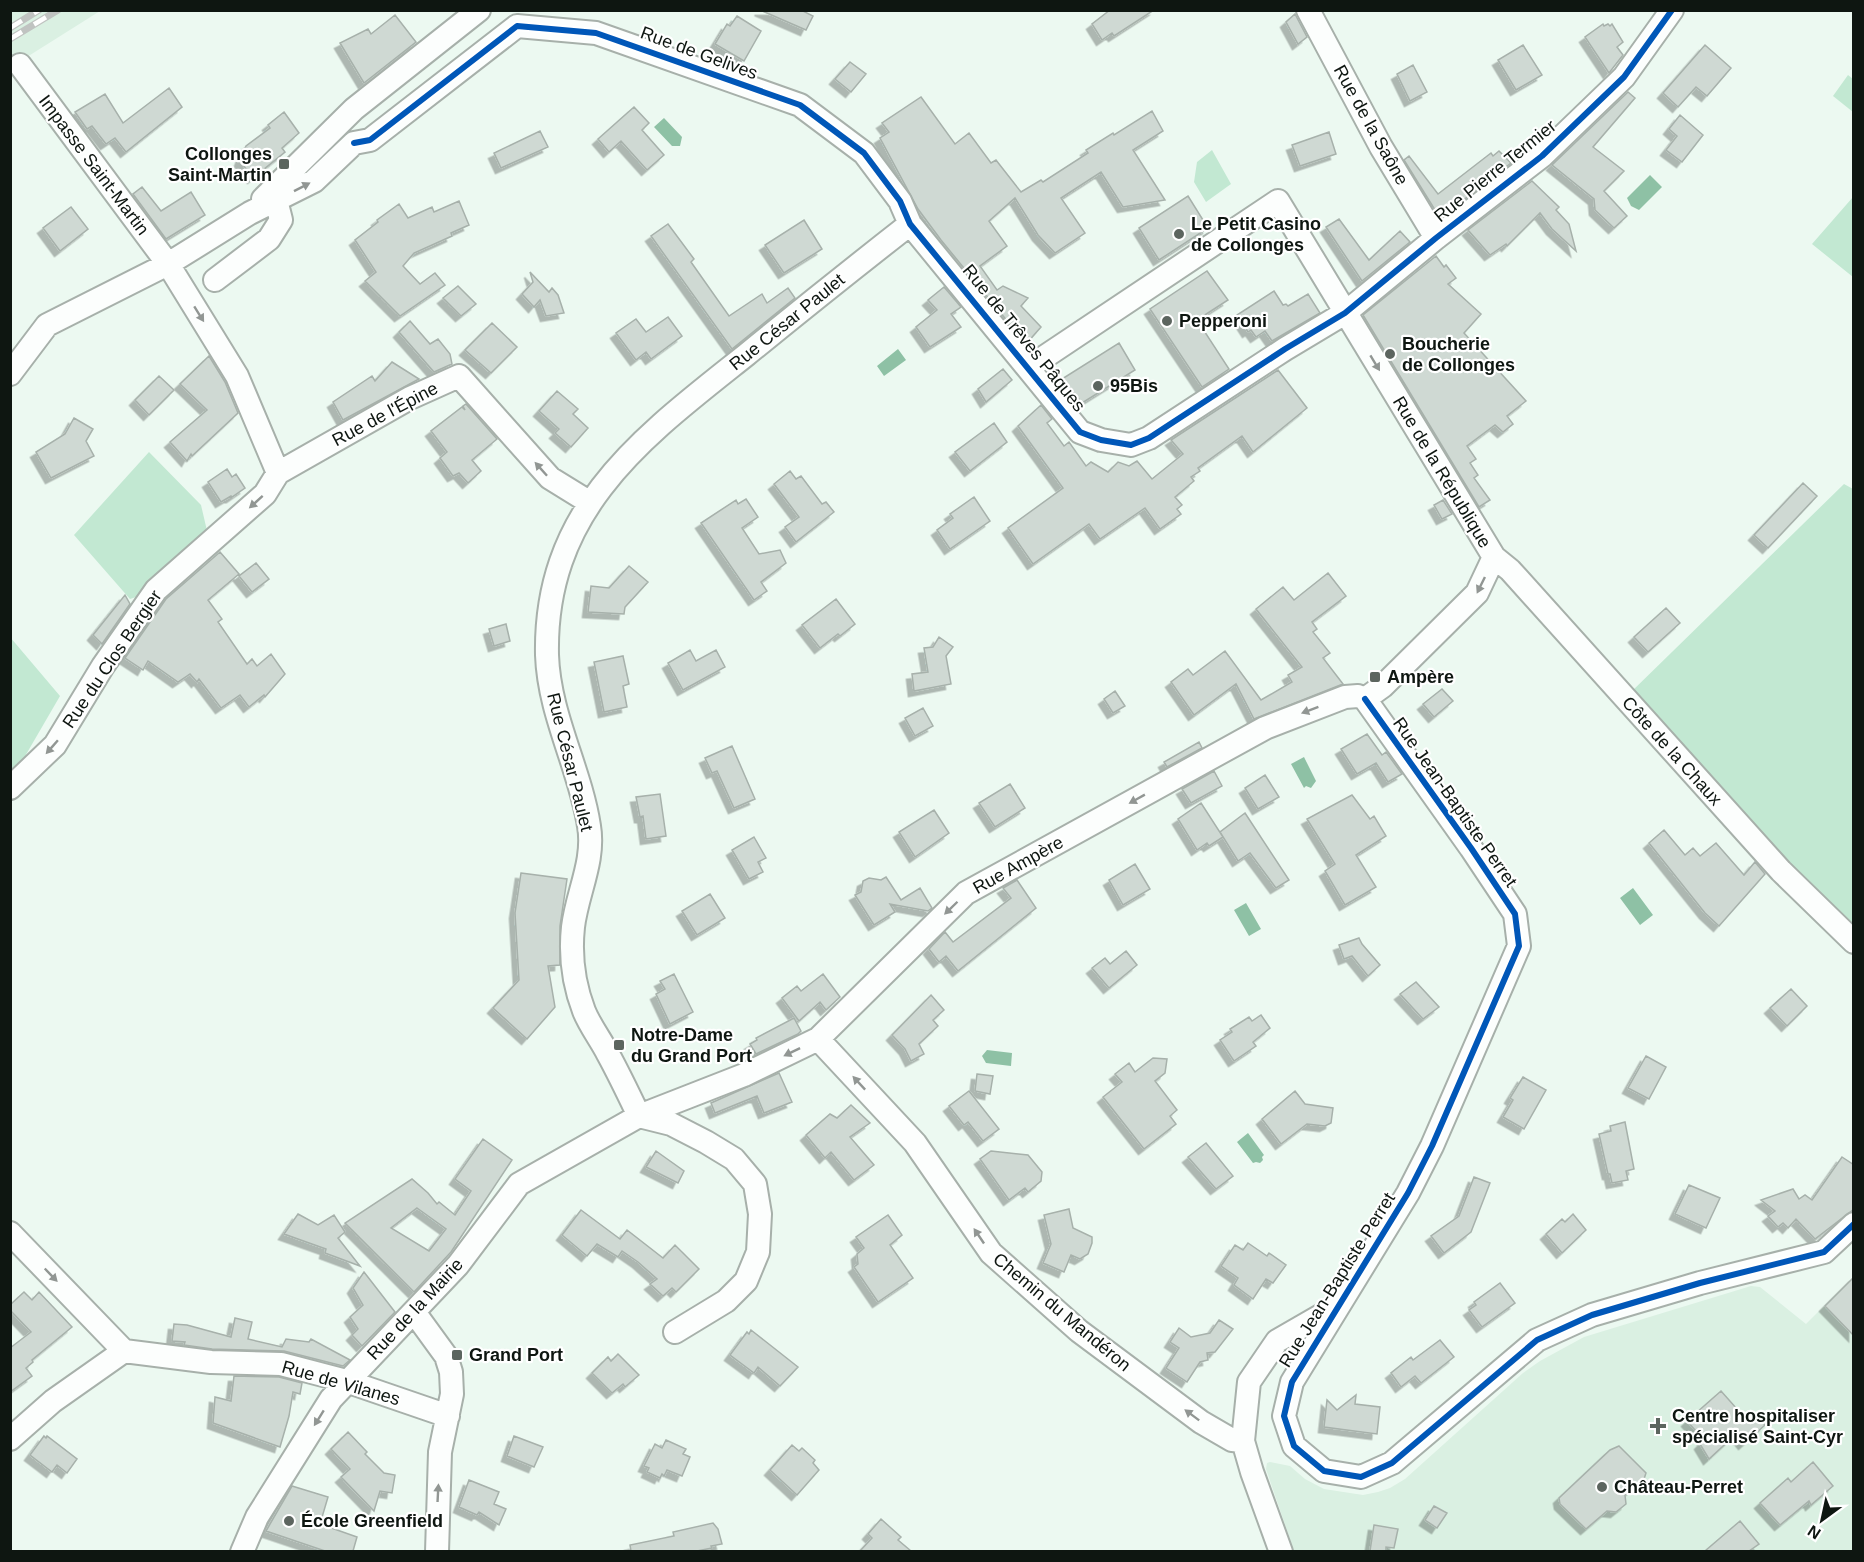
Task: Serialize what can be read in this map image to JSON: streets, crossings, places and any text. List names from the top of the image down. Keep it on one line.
{"streets":{"street":["Rue de Gelives","Rue de la Saône","Impasse Saint-Martin","Rue Pierre Termier","Rue César Paulet","Rue de Trêves Pâques","Rue de l'Épine","Rue de la République","Rue du Clos Bergier","Côte de la Chaux","Rue Jean-Baptiste Perret","Rue Ampère","Rue de la Mairie","Chemin du Mandéron","Rue de Vilanes"]},"crossings":[["Rue de Gelives","Rue César Paulet"],["Rue de Gelives","Rue de Trêves Pâques"],["Rue de la Saône","Rue Pierre Termier"],["Rue Pierre Termier","Rue de Trêves Pâques"],["Rue Pierre Termier","Rue de la République"],["Rue César Paulet","Rue de Trêves Pâques"],["Rue César Paulet","Rue de l'Épine"],["Rue César Paulet","Rue Ampère"],["Rue César Paulet","Rue de la Mairie"],["Rue de Trêves Pâques","Rue de la République"],["Rue de l'Épine","Rue du Clos Bergier"],["Rue de la République","Côte de la Chaux"],["Rue de la République","Rue Jean-Baptiste Perret"],["Rue de la République","Rue Ampère"],["Rue Jean-Baptiste Perret","Rue Ampère"],["Rue Ampère","Rue de la Mairie"],["Rue Ampère","Chemin du Mandéron"],["Rue de la Mairie","Rue de Vilanes"]],"one_way":["Rue de l'Épine","Rue de la République","Rue du Clos Bergier","Rue Ampère","Chemin du Mandéron"],"places":{"transit":["Collonges Saint-Martin","Ampère","Notre-Dame du Grand Port","Grand Port"],"other":["Le Petit Casino de Collonges","Pepperoni","Boucherie de Collonges","95Bis","Château-Perret","École Greenfield"],"health":["Centre hospitaliser spécialisé Saint-Cyr"]},"north":"bottom left"}
